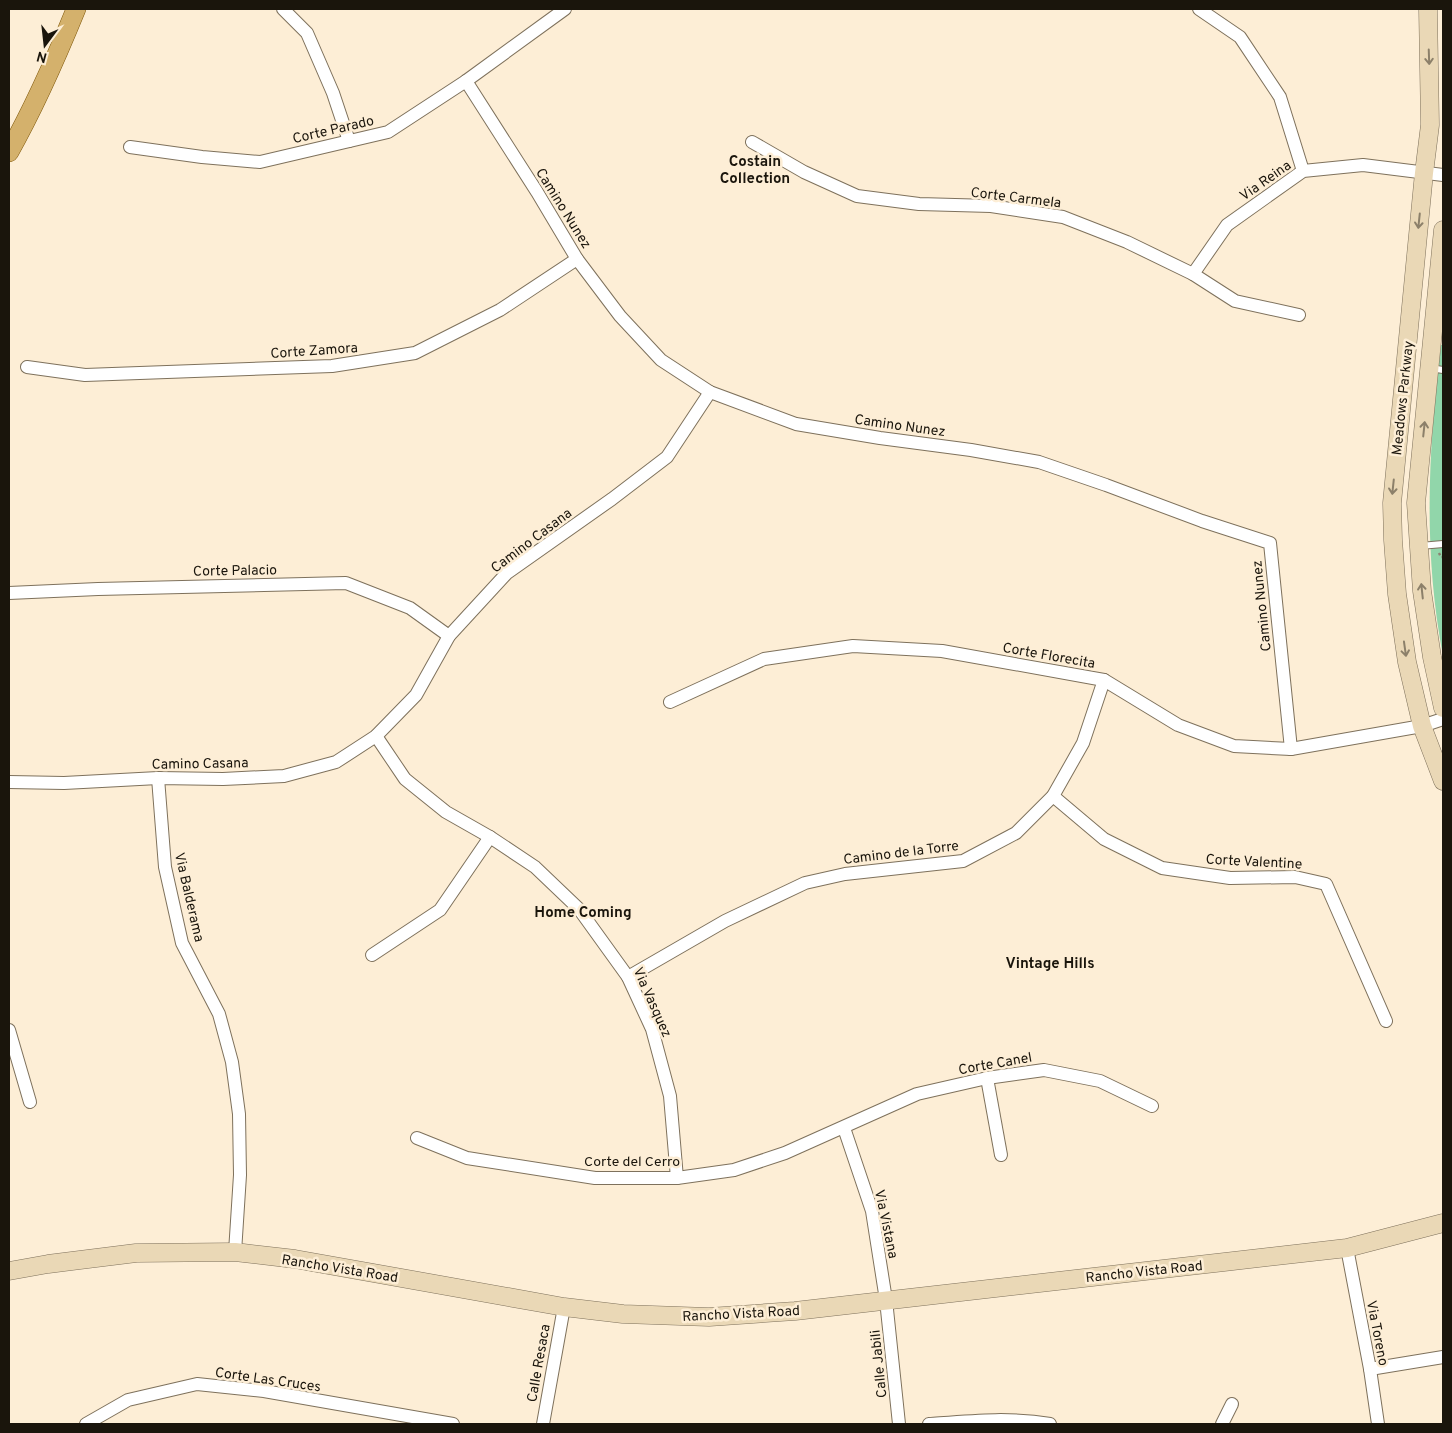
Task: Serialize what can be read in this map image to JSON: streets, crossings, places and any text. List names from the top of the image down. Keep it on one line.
{"streets":{"main road":["Meadows Parkway","Rancho Vista Road"],"street":["Corte Parado","Via Reina","Corte Carmela","Camino Nunez","Corte Zamora","Camino Casana","Corte Palacio","Corte Florecita","Camino de la Torre","Corte Valentine","Via Balderama","Via Vasquez","Corte Canel","Corte del Cerro","Via Vistana","Via Toreno","Calle Resaca","Calle Jabili","Corte Las Cruces"]},"crossings":[["Corte Parado","Camino Nunez"],["Via Reina","Corte Carmela"],["Via Reina","Meadows Parkway"],["Camino Nunez","Corte Zamora"],["Camino Nunez","Camino Casana"],["Camino Nunez","Corte Florecita"],["Meadows Parkway","Corte Florecita"],["Camino Casana","Corte Palacio"],["Camino Casana","Via Balderama"],["Camino Casana","Via Vasquez"],["Corte Florecita","Camino de la Torre"],["Camino de la Torre","Corte Valentine"],["Camino de la Torre","Via Vasquez"],["Via Balderama","Rancho Vista Road"],["Via Vasquez","Corte del Cerro"],["Corte Canel","Corte del Cerro"],["Corte Canel","Via Vistana"],["Corte del Cerro","Via Vistana"],["Via Vistana","Rancho Vista Road"],["Via Vistana","Calle Jabili"],["Rancho Vista Road","Via Toreno"],["Rancho Vista Road","Calle Resaca"],["Rancho Vista Road","Calle Jabili"]],"districts":["Costain Collection","Home Coming","Vintage Hills"],"north":"bottom"}
